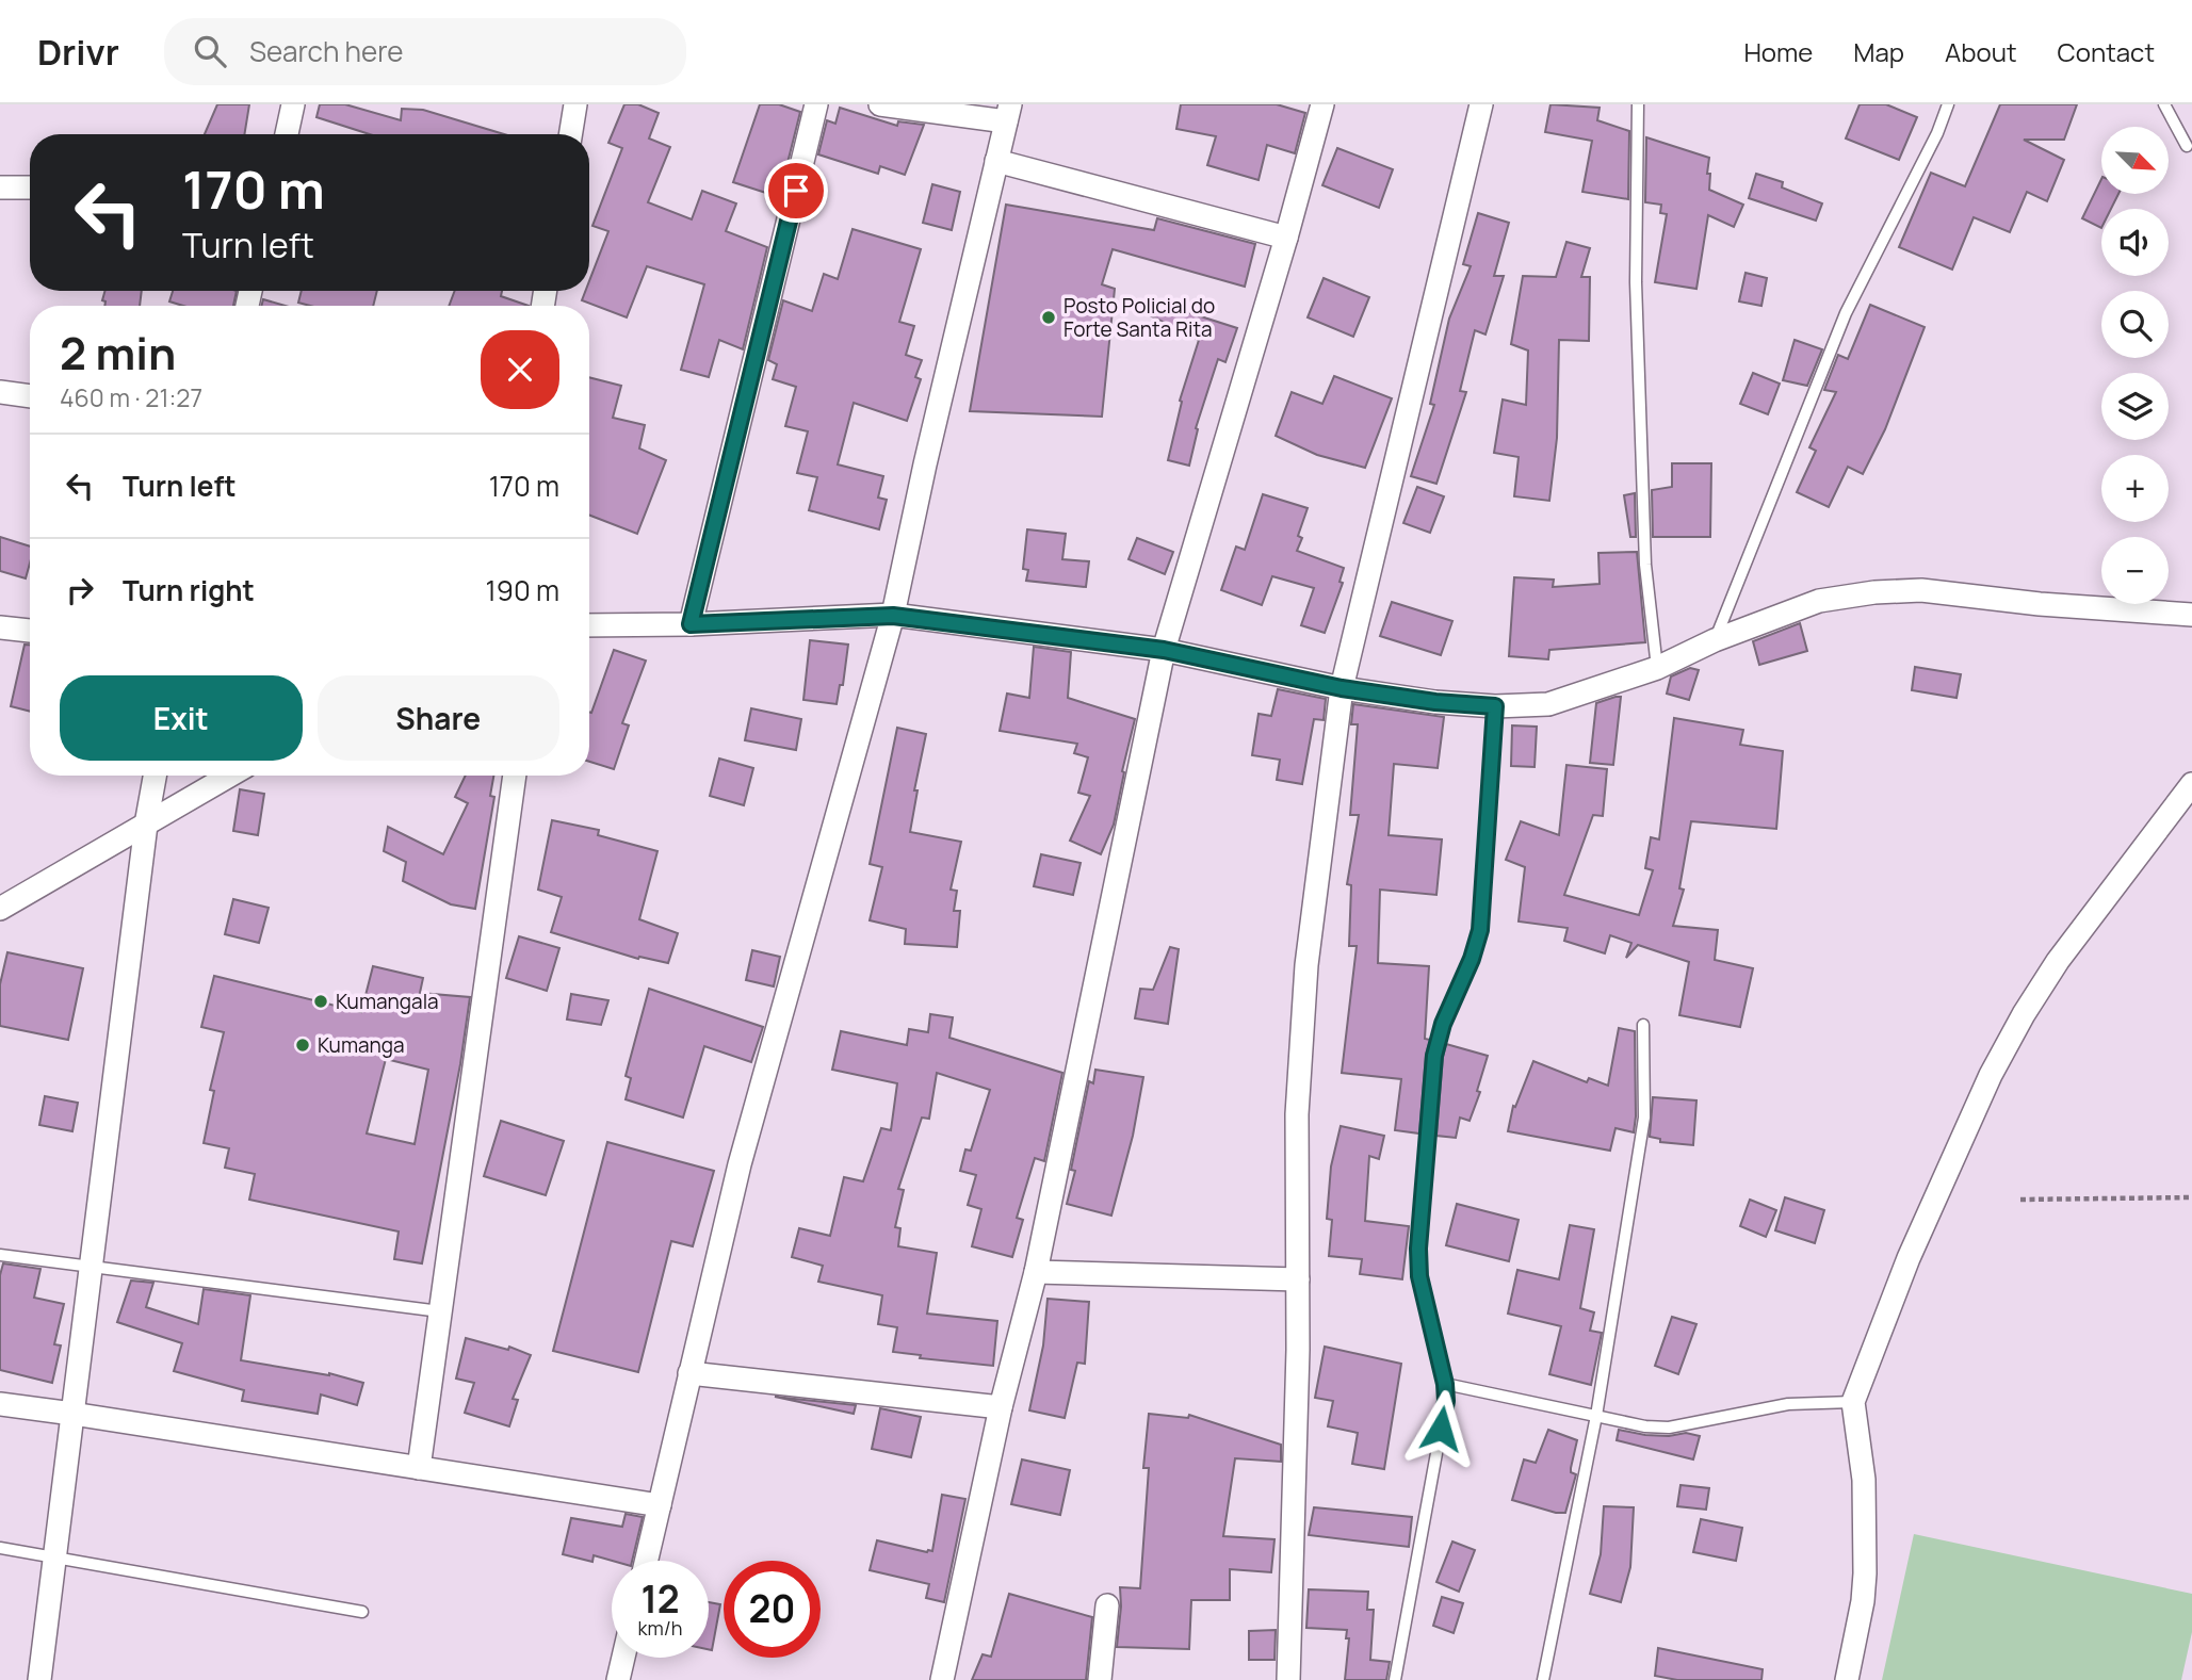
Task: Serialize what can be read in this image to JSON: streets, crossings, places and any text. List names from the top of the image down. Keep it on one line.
{"places":["Posto Policial do Forte Santa Rita","Kumangala","Kumanga"],"north":"bottom right","page":{"header":"Drivr","search":"Search here","nav":["Home","Map","About","Contact"],"map_buttons":["+","−"],"turn":["170 m","Turn left"],"heading":["2 min","460 m · 21:27"],"list":[{"name":"Turn left","value":"170 m"},{"name":"Turn right","value":"190 m"}],"buttons":["Exit","Share"],"speed":"12 km/h","limit":"20"}}
